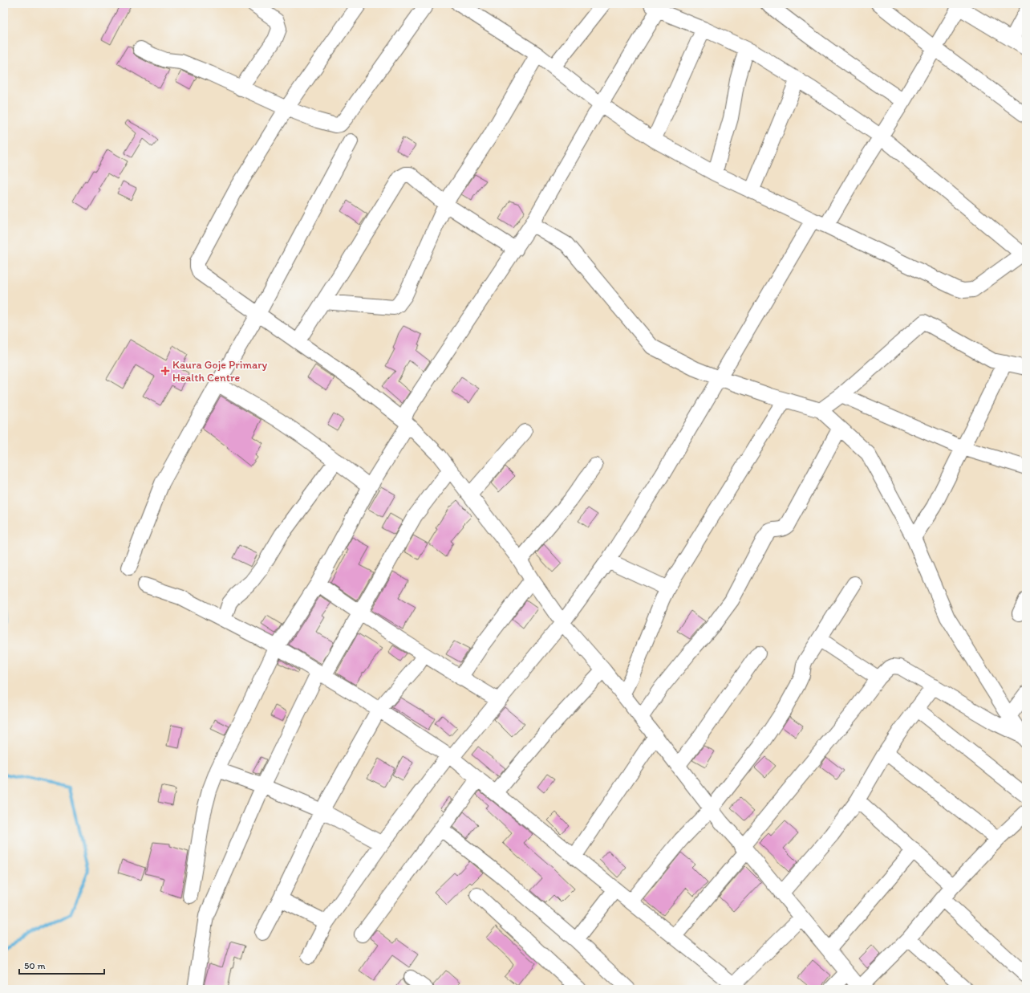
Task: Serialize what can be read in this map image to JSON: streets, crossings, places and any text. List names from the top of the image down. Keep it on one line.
{"places":{"health":["Kaura Goje Primary Health Centre"]},"scale_bar":"50 m"}
